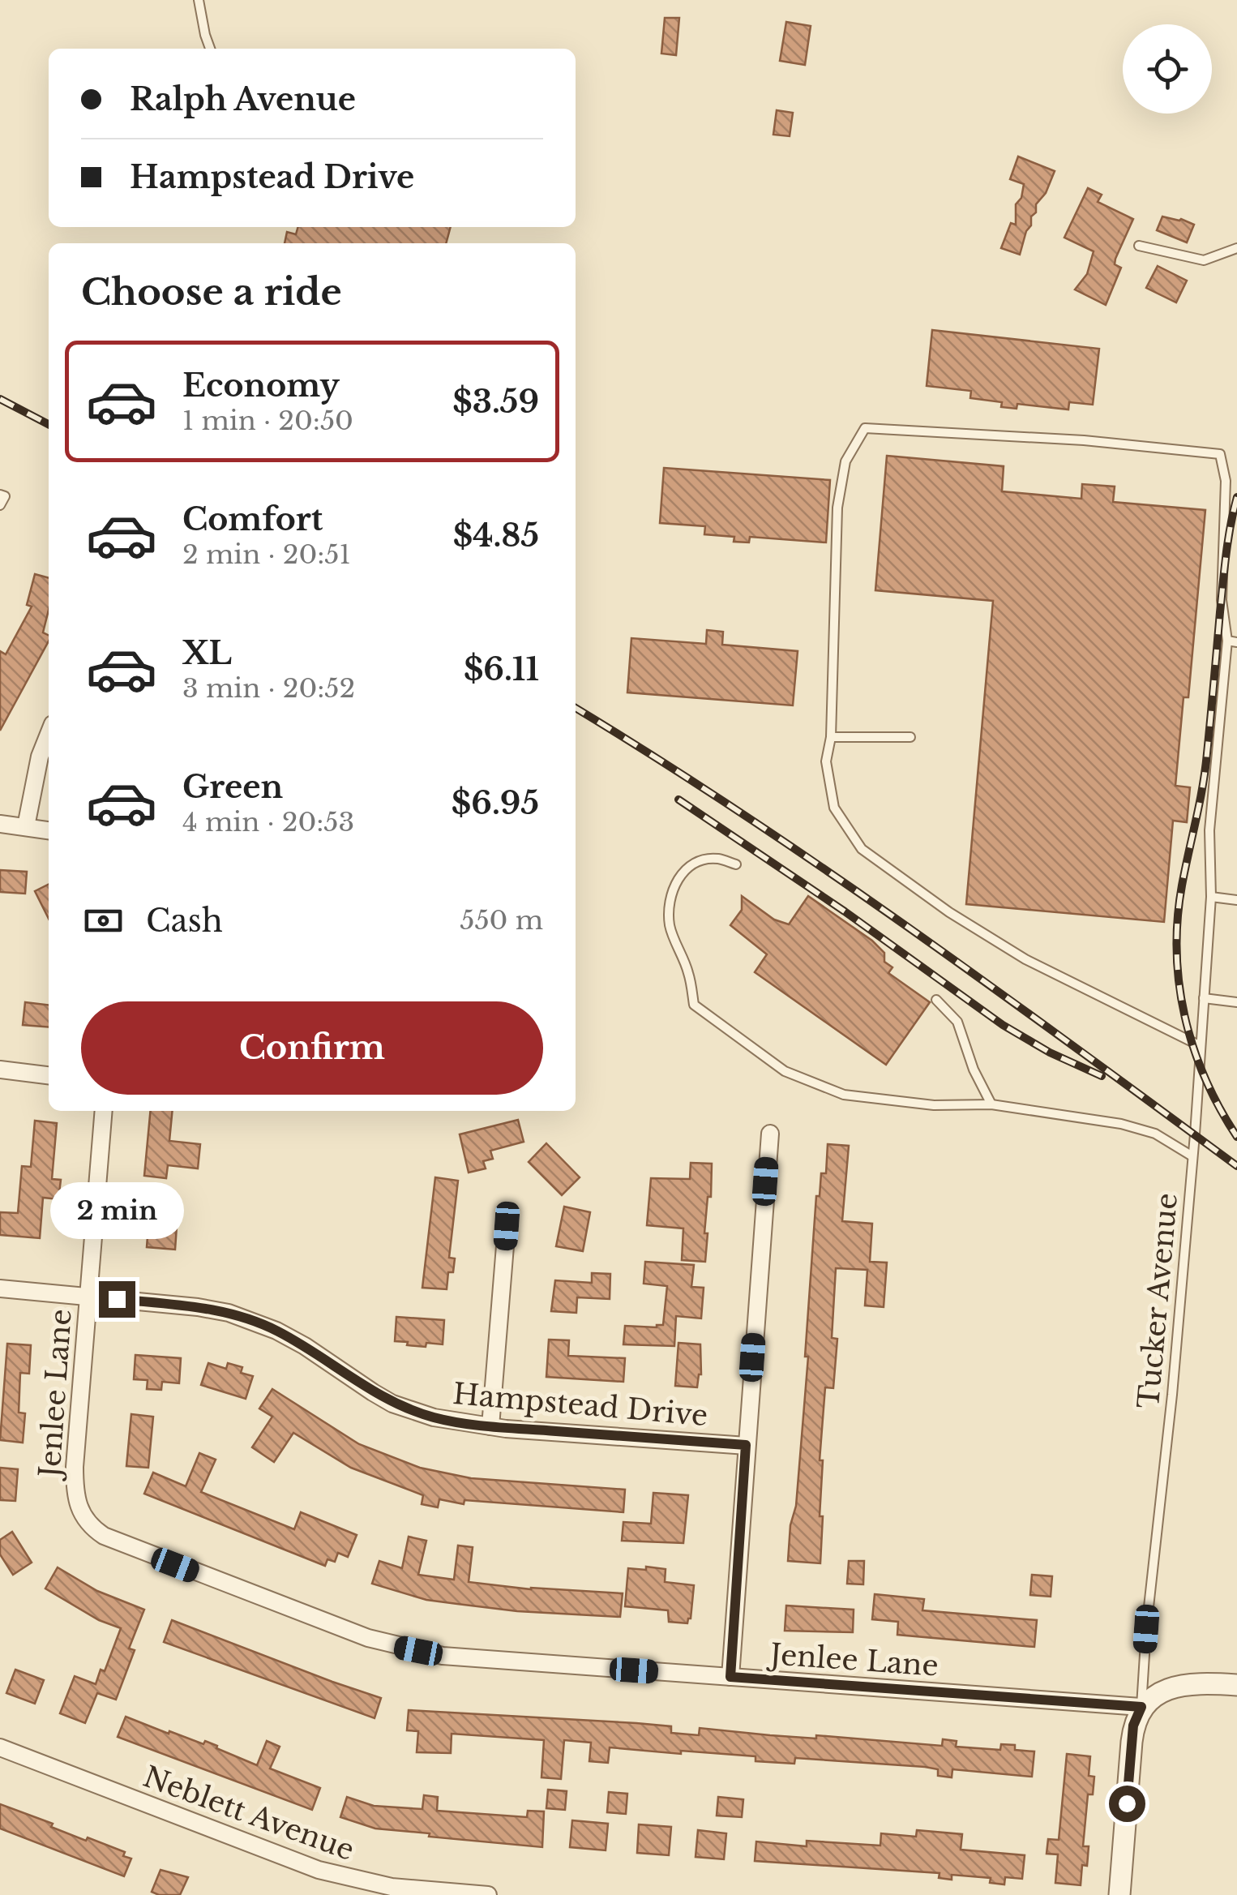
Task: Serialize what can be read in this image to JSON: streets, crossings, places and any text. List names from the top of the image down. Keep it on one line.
{"streets":{"street":["Jenlee Lane","Hampstead Drive","Neblett Avenue"],"lane":["Tucker Avenue"]},"crossings":[["Tucker Avenue","Jenlee Lane"],["Jenlee Lane","Hampstead Drive"]],"page":{"banner":["Ralph Avenue","Hampstead Drive"],"heading":"Choose a ride","list":[{"name":"Economy","note":"1 min · 20:50","value":"$3.59"},{"name":"Comfort","note":"2 min · 20:51","value":"$4.85"},{"name":"XL","note":"3 min · 20:52","value":"$6.11"},{"name":"Green","note":"4 min · 20:53","value":"$6.95"}],"pay":["Cash","550 m"],"buttons":"Confirm","bubble":"2 min"}}
